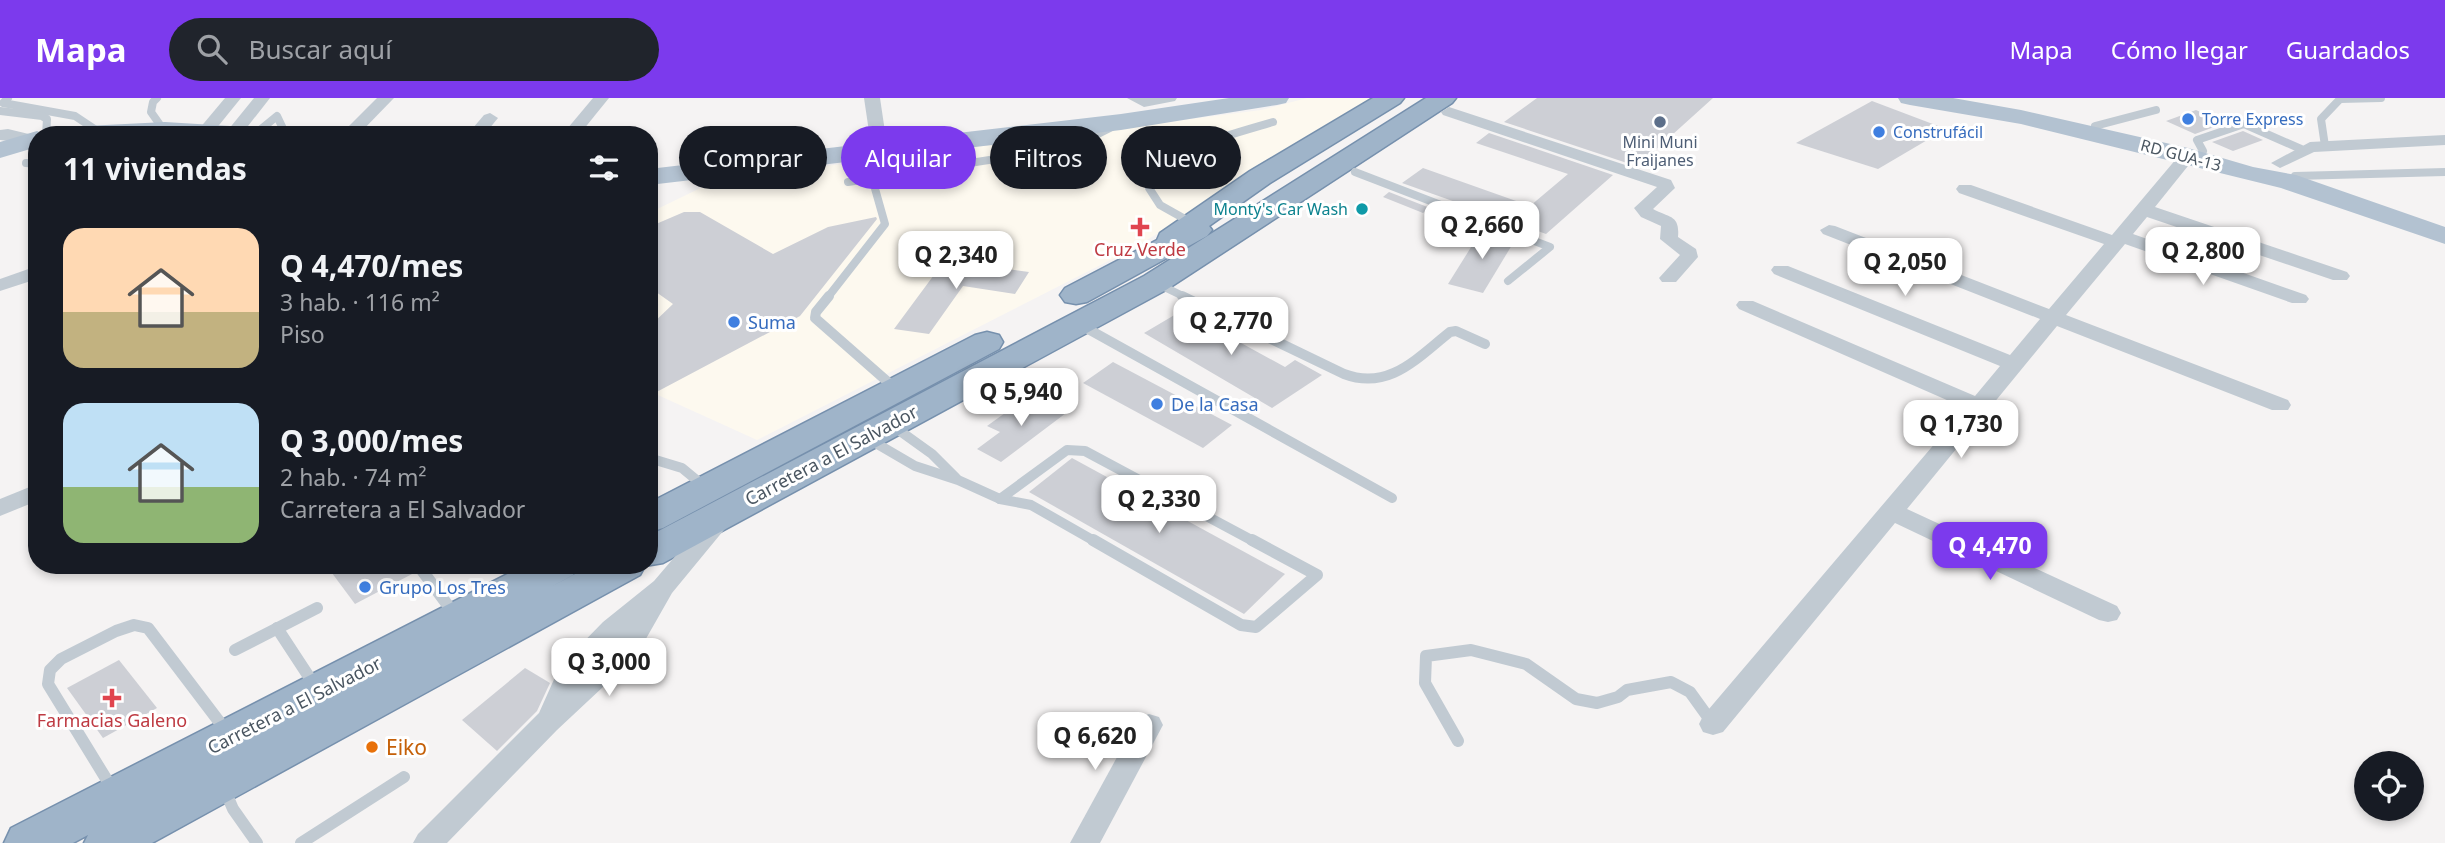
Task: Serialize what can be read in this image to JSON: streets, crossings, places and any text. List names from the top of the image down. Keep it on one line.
{"streets":{"highway":["Carretera a El Salvador"],"main road":["RD GUA-13"]},"places":{"other":["Torre Express","Mini Muni Fraijanes","Construfácil","Monty's Car Wash","Suma","De la Casa","Grupo Los Tres","Eiko"],"health":["Cruz Verde","Farmacias Galeno"]},"page":{"header":"Mapa","search":"Buscar aquí","nav":["Mapa","Cómo llegar","Guardados"],"chip":["Comprar","Alquilar","Filtros","Nuevo"],"heading":"11 viviendas","price":["Q 2,660","Q 2,800","Q 2,340","Q 2,050","Q 2,770","Q 5,940","Q 1,730","Q 2,330","Q 4,470","Q 3,000","Q 6,620"],"list":[{"name":"Q 4,470/mes","note":"3 hab. · 116 m² · Piso"},{"name":"Q 3,000/mes","note":"2 hab. · 74 m² · Carretera a El Salvador"}]}}
